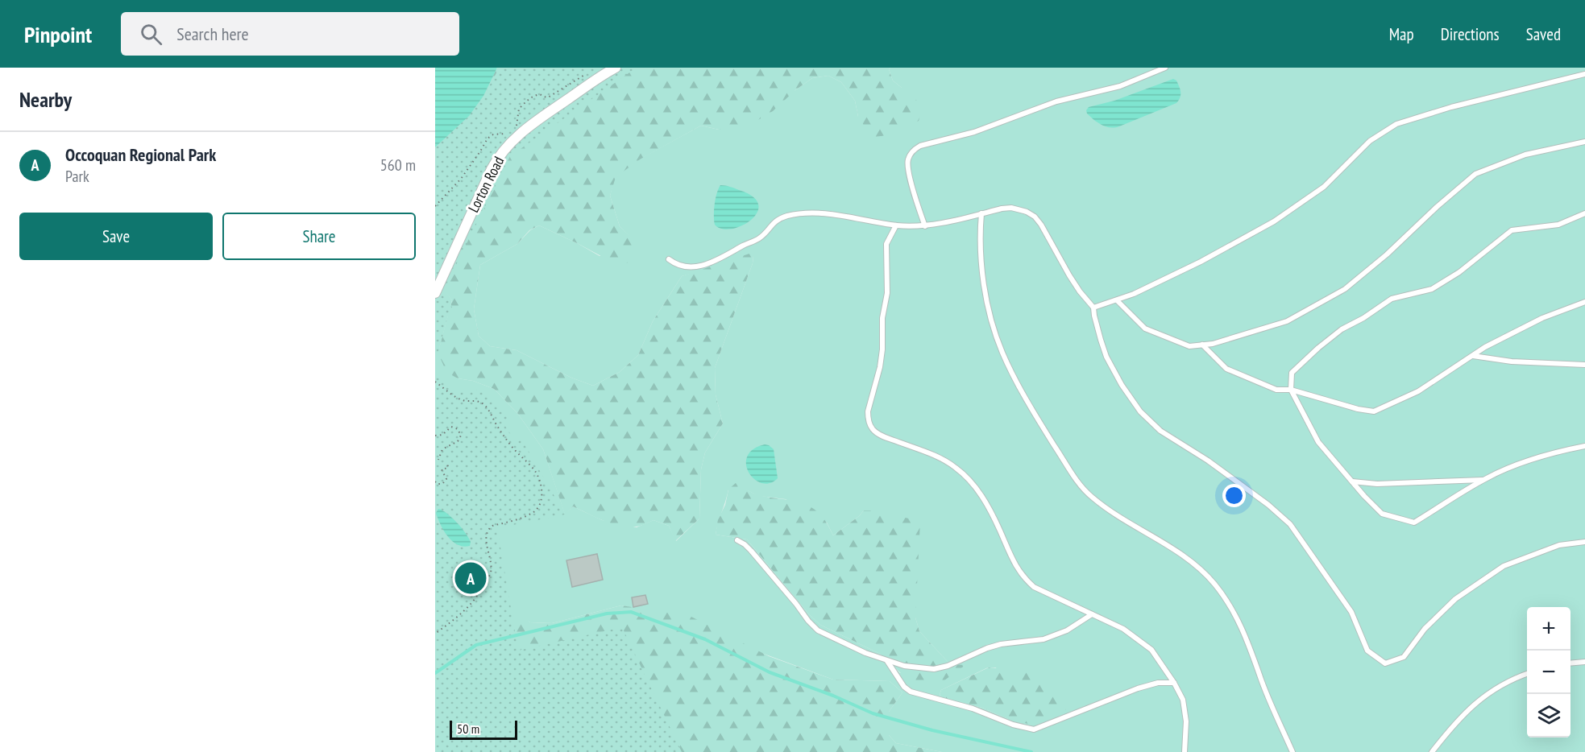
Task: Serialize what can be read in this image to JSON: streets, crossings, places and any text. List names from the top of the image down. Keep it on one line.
{"streets":{"street":["Lorton Road"]},"scale_bar":"50 m","page":{"header":"Pinpoint","search":"Search here","nav":["Map","Directions","Saved"],"heading":"Nearby","list":[{"mark":"A","name":"Occoquan Regional Park","note":"Park","value":"560 m"}],"buttons":["Save","Share"],"pins":"A","map_buttons":["+","−"],"scale":"50 m"}}
